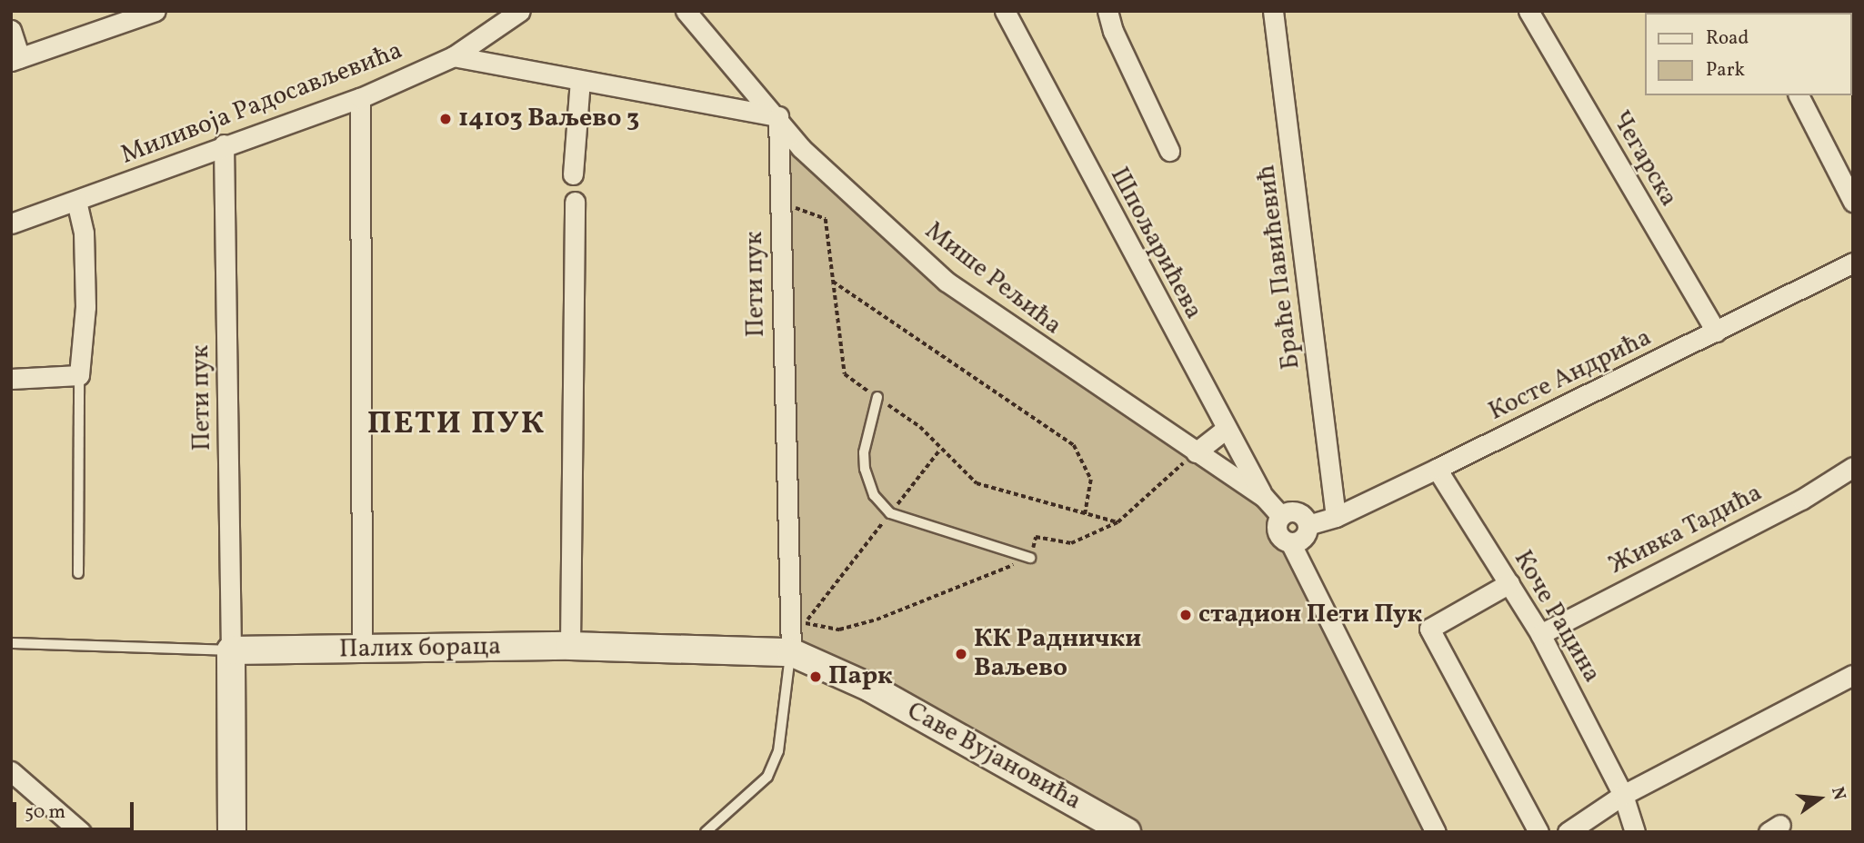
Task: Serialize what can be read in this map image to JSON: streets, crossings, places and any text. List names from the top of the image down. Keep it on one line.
{"streets":{"street":["Миливоја Радосављевића","Чегарска","Шпољарићева","Браће Павићевић","Мише Рељића","Пети пук","Косте Андрића","Живка Тадића","Коче Рацина","Палих бораца","Саве Вујановића"]},"crossings":[["Миливоја Радосављевића","Пети пук"],["Чегарска","Косте Андрића"],["Шпољарићева","Мише Рељића"],["Браће Павићевић","Косте Андрића"],["Мише Рељића","Пети пук"],["Мише Рељића","Косте Андрића"],["Пети пук","Палих бораца"],["Пети пук","Саве Вујановића"],["Косте Андрића","Коче Рацина"],["Живка Тадића","Коче Рацина"],["Палих бораца","Саве Вујановића"]],"districts":["ПЕТИ ПУК"],"places":["14103 Ваљево 3","стадион Пети Пук","КК Раднички Ваљево","Парк"],"legend":["Road","Park"],"scale_bar":"50 m","north":"right"}
